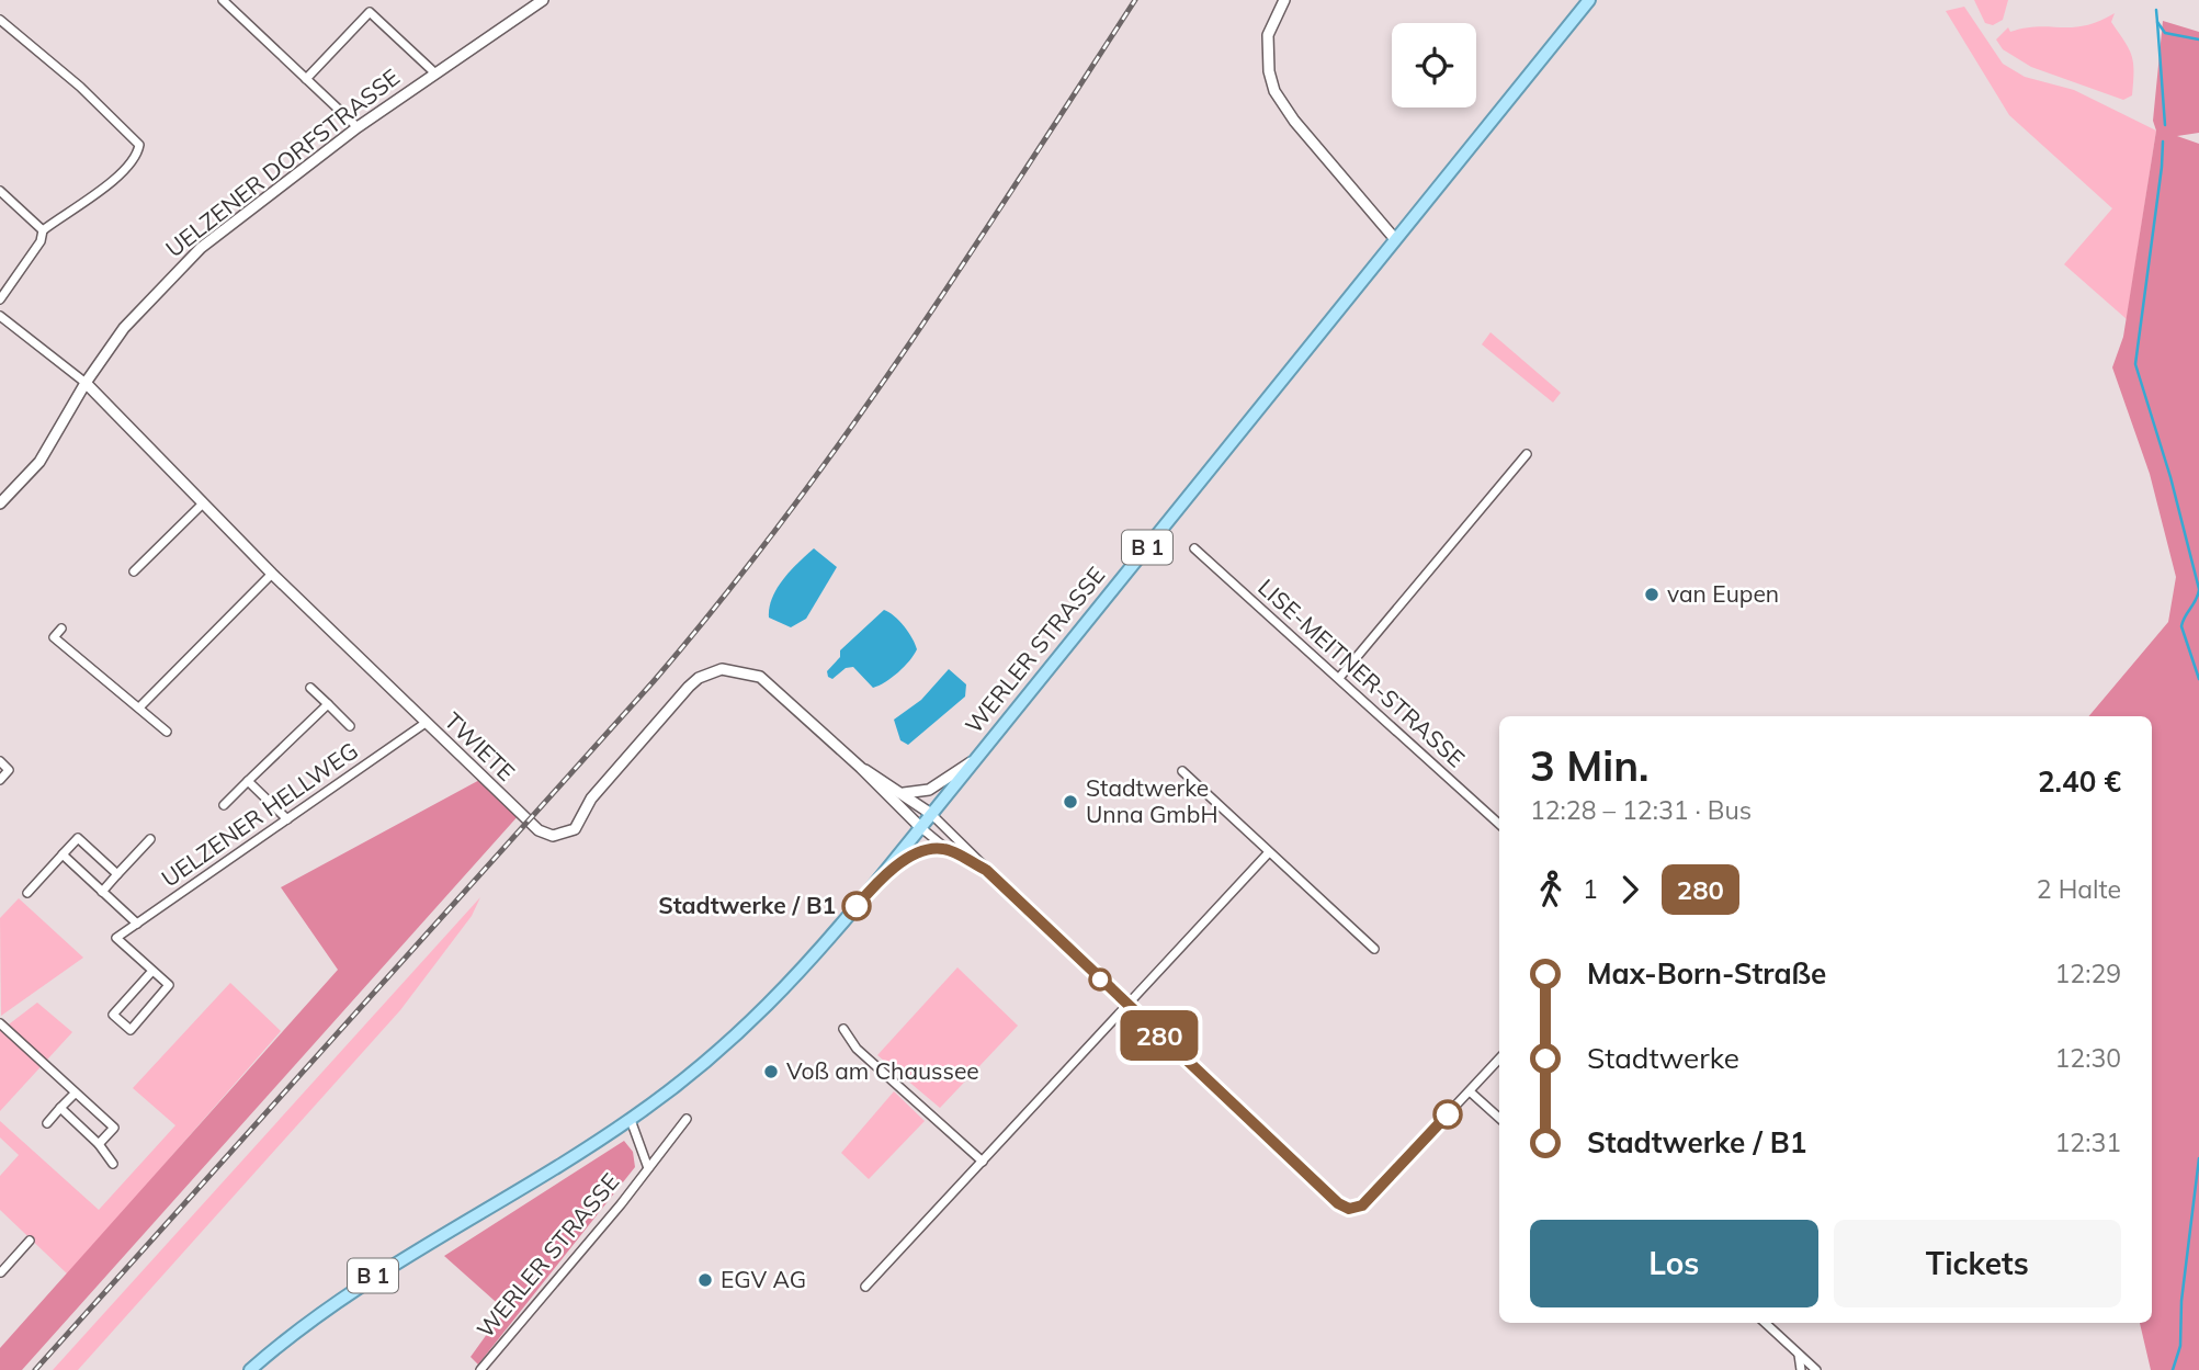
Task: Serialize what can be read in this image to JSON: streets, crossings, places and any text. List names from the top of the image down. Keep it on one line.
{"streets":{"main road":["B 1","WERLER STRASSE"],"street":["UELZENER DORFSTRASSE","LISE-MEITNER-STRASSE","TWIETE","UELZENER HELLWEG"]},"crossings":[["UELZENER DORFSTRASSE","TWIETE"],["WERLER STRASSE","TWIETE"],["TWIETE","UELZENER HELLWEG"]],"places":["van Eupen","Stadtwerke Unna GmbH","Stadtwerke / B1","Voß am Chaussee","EGV AG"],"lines":["bus line 280"],"page":{"on_map":"280","heading":["3 Min.","12:28 – 12:31 · Bus","2.40 €"],"legs":["1","280","2 Halte"],"list":[{"name":"Max-Born-Straße","value":"12:29"},{"name":"Stadtwerke","value":"12:30"},{"name":"Stadtwerke / B1","value":"12:31"}],"buttons":["Los","Tickets"]}}
